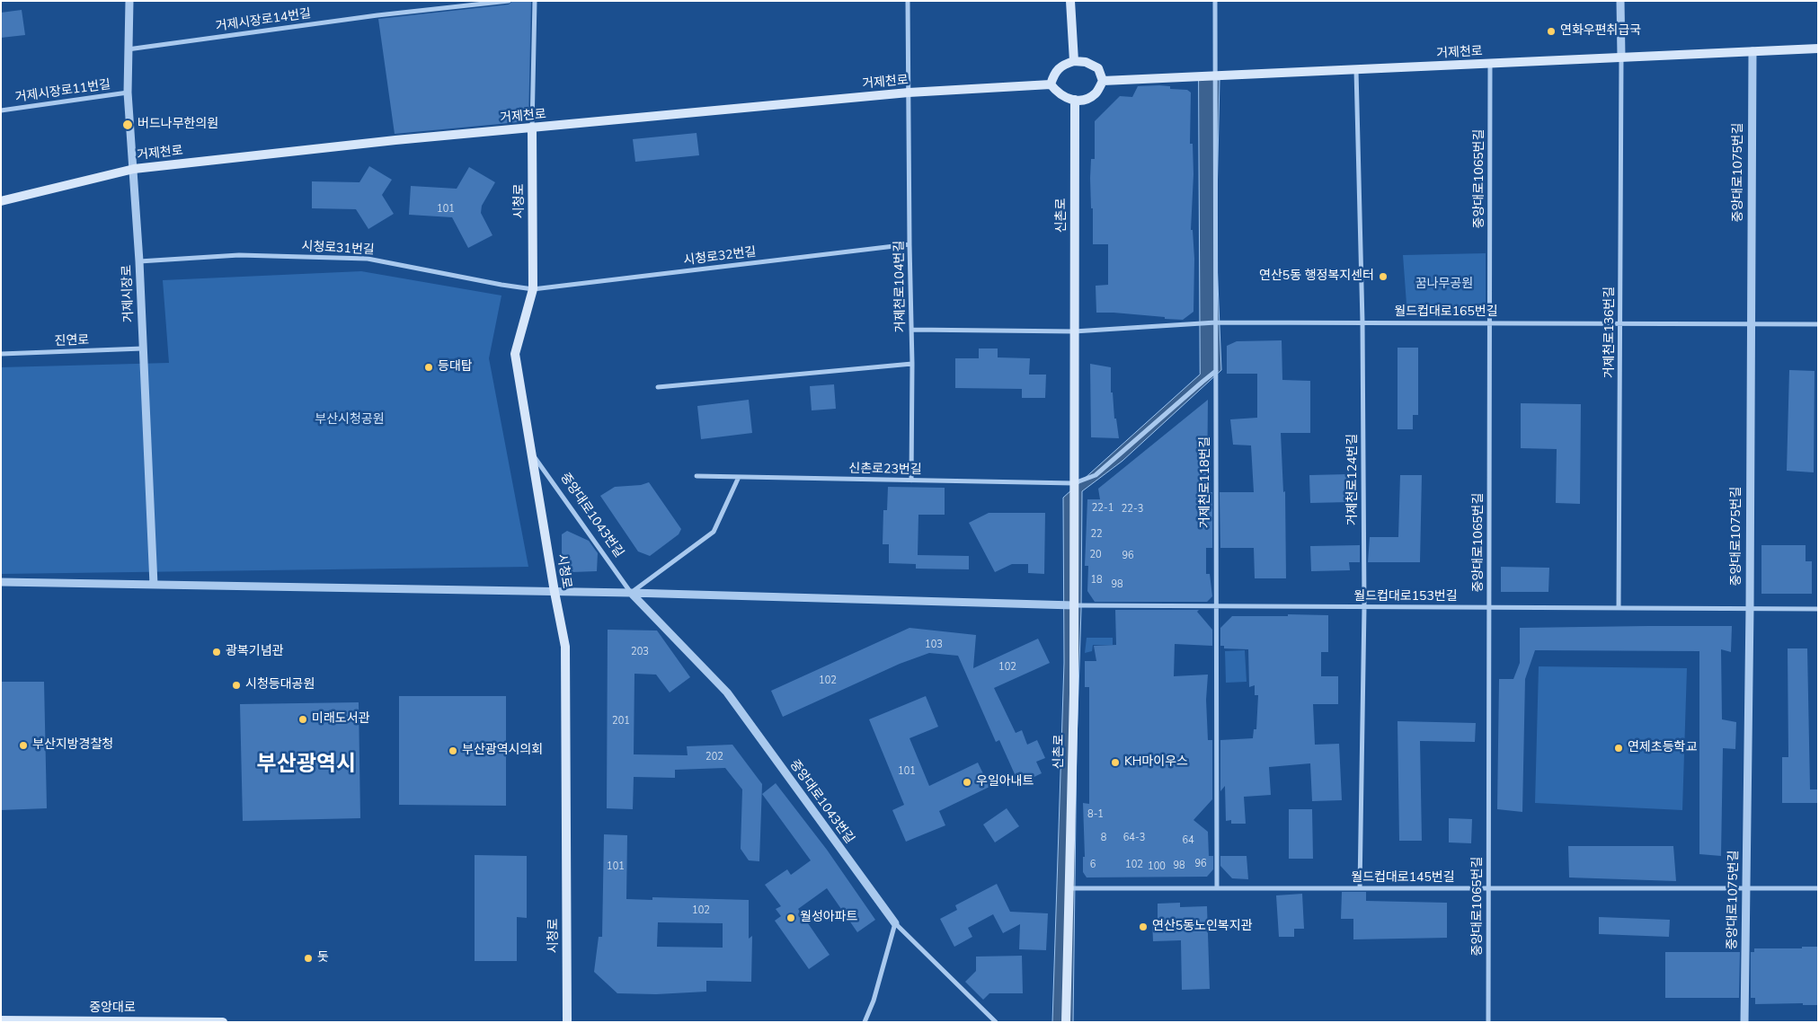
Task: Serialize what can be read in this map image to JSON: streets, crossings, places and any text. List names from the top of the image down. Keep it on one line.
{"streets":{"main road":["거제천로","시청로","신촌로","중앙대로"],"street":["거제시장로14번길","거제시장로11번길","중앙대로1075번길","중앙대로1065번길","시청로31번길","시청로32번길","거제천로104번길","거제시장로","월드컵대로165번길","거제천로136번길","진연로","신촌로23번길","거제천로124번길","거제천로118번길","중앙대로1043번길","월드컵대로153번길","월드컵대로145번길"]},"crossings":[["거제시장로14번길","거제시장로"],["거제천로","중앙대로1075번길"],["거제천로","중앙대로1065번길"],["거제천로","시청로"],["거제천로","신촌로"],["거제천로","거제천로104번길"],["거제천로","거제시장로"],["거제천로","거제천로136번길"],["거제천로","거제천로124번길"],["거제천로","거제천로118번길"],["거제시장로11번길","거제시장로"],["중앙대로1075번길","월드컵대로165번길"],["중앙대로1075번길","월드컵대로153번길"],["중앙대로1075번길","월드컵대로145번길"],["중앙대로1065번길","월드컵대로165번길"],["중앙대로1065번길","월드컵대로153번길"],["중앙대로1065번길","월드컵대로145번길"],["시청로","시청로31번길"],["시청로","시청로32번길"],["시청로","중앙대로1043번길"],["신촌로","월드컵대로165번길"],["신촌로","신촌로23번길"],["신촌로","월드컵대로153번길"],["신촌로","월드컵대로145번길"],["시청로31번길","시청로32번길"],["시청로31번길","거제시장로"],["시청로32번길","거제천로104번길"],["거제천로104번길","신촌로23번길"],["거제시장로","진연로"],["월드컵대로165번길","거제천로136번길"],["월드컵대로165번길","거제천로124번길"],["월드컵대로165번길","거제천로118번길"],["거제천로136번길","월드컵대로153번길"],["거제천로124번길","월드컵대로153번길"],["거제천로124번길","월드컵대로145번길"],["거제천로118번길","월드컵대로153번길"],["거제천로118번길","월드컵대로145번길"]],"districts":["부산광역시"],"parks":["꿈나무공원","부산시청공원"],"places":["연화우편취급국","버드나무한의원","연산5동 행정복지센터","등대탑","광복기념관","시청등대공원","미래도서관","부산지방경찰청","연제초등학교","부산광역시의회","KH마이우스","우일아내트","월성아파트","연산5동노인복지관","돗"],"house_numbers":["101","22-1","22-3","22","20","96","18","98","103","203","102","102","201","202","101","8-1","8","64-3","64","96","6","102","98","101","100","102"]}
